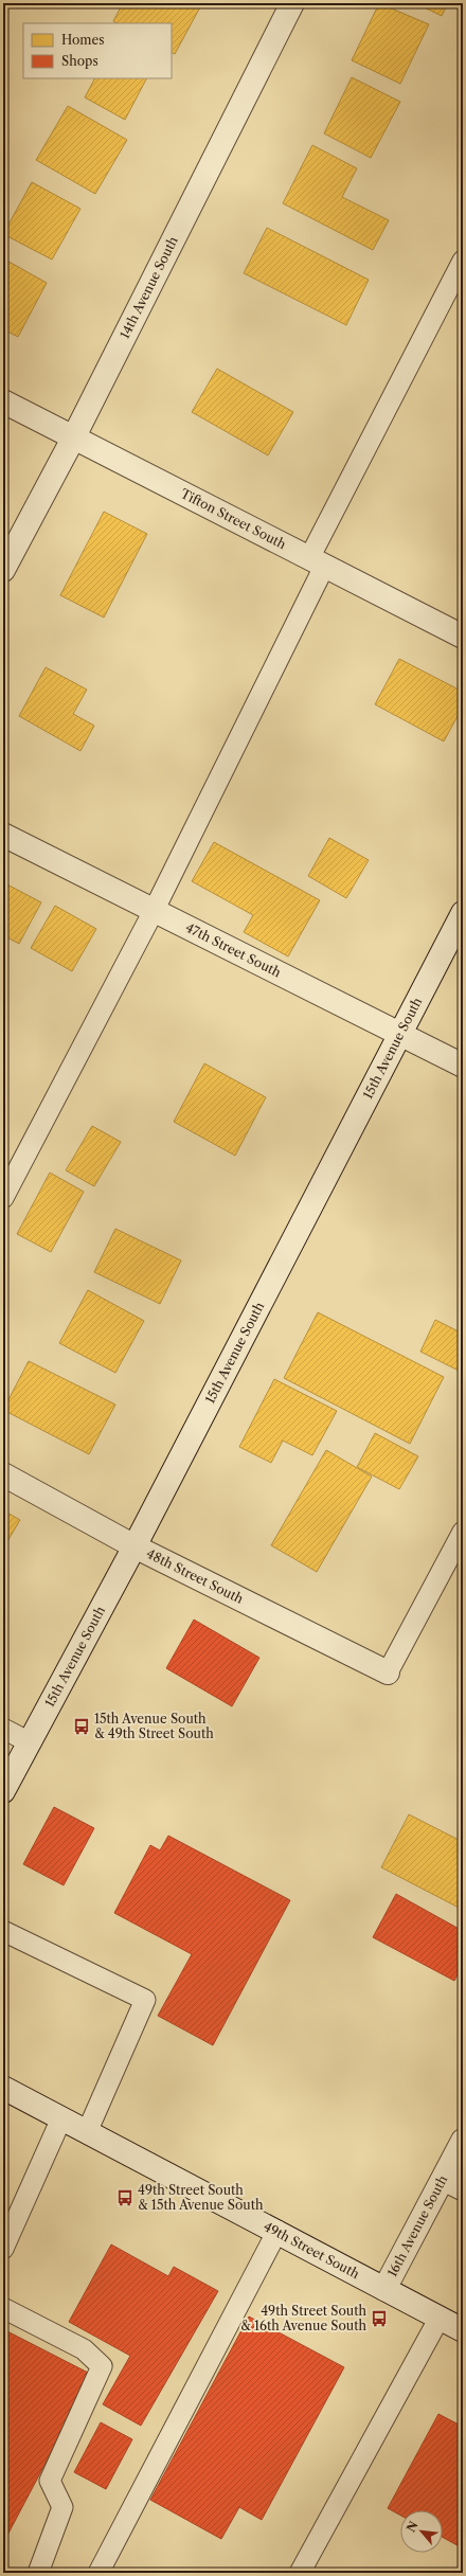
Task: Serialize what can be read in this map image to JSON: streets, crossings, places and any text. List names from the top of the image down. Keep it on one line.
{"streets":{"street":["14th Avenue South","Tifton Street South","47th Street South","15th Avenue South","48th Street South","16th Avenue South","49th Street South"]},"crossings":[["14th Avenue South","Tifton Street South"],["47th Street South","15th Avenue South"],["15th Avenue South","48th Street South"],["16th Avenue South","49th Street South"]],"places":{"bus stop":["15th Avenue South & 49th Street South","49th Street South & 15th Avenue South","49th Street South & 16th Avenue South"]},"legend":["Homes","Shops"],"north":"top left"}
